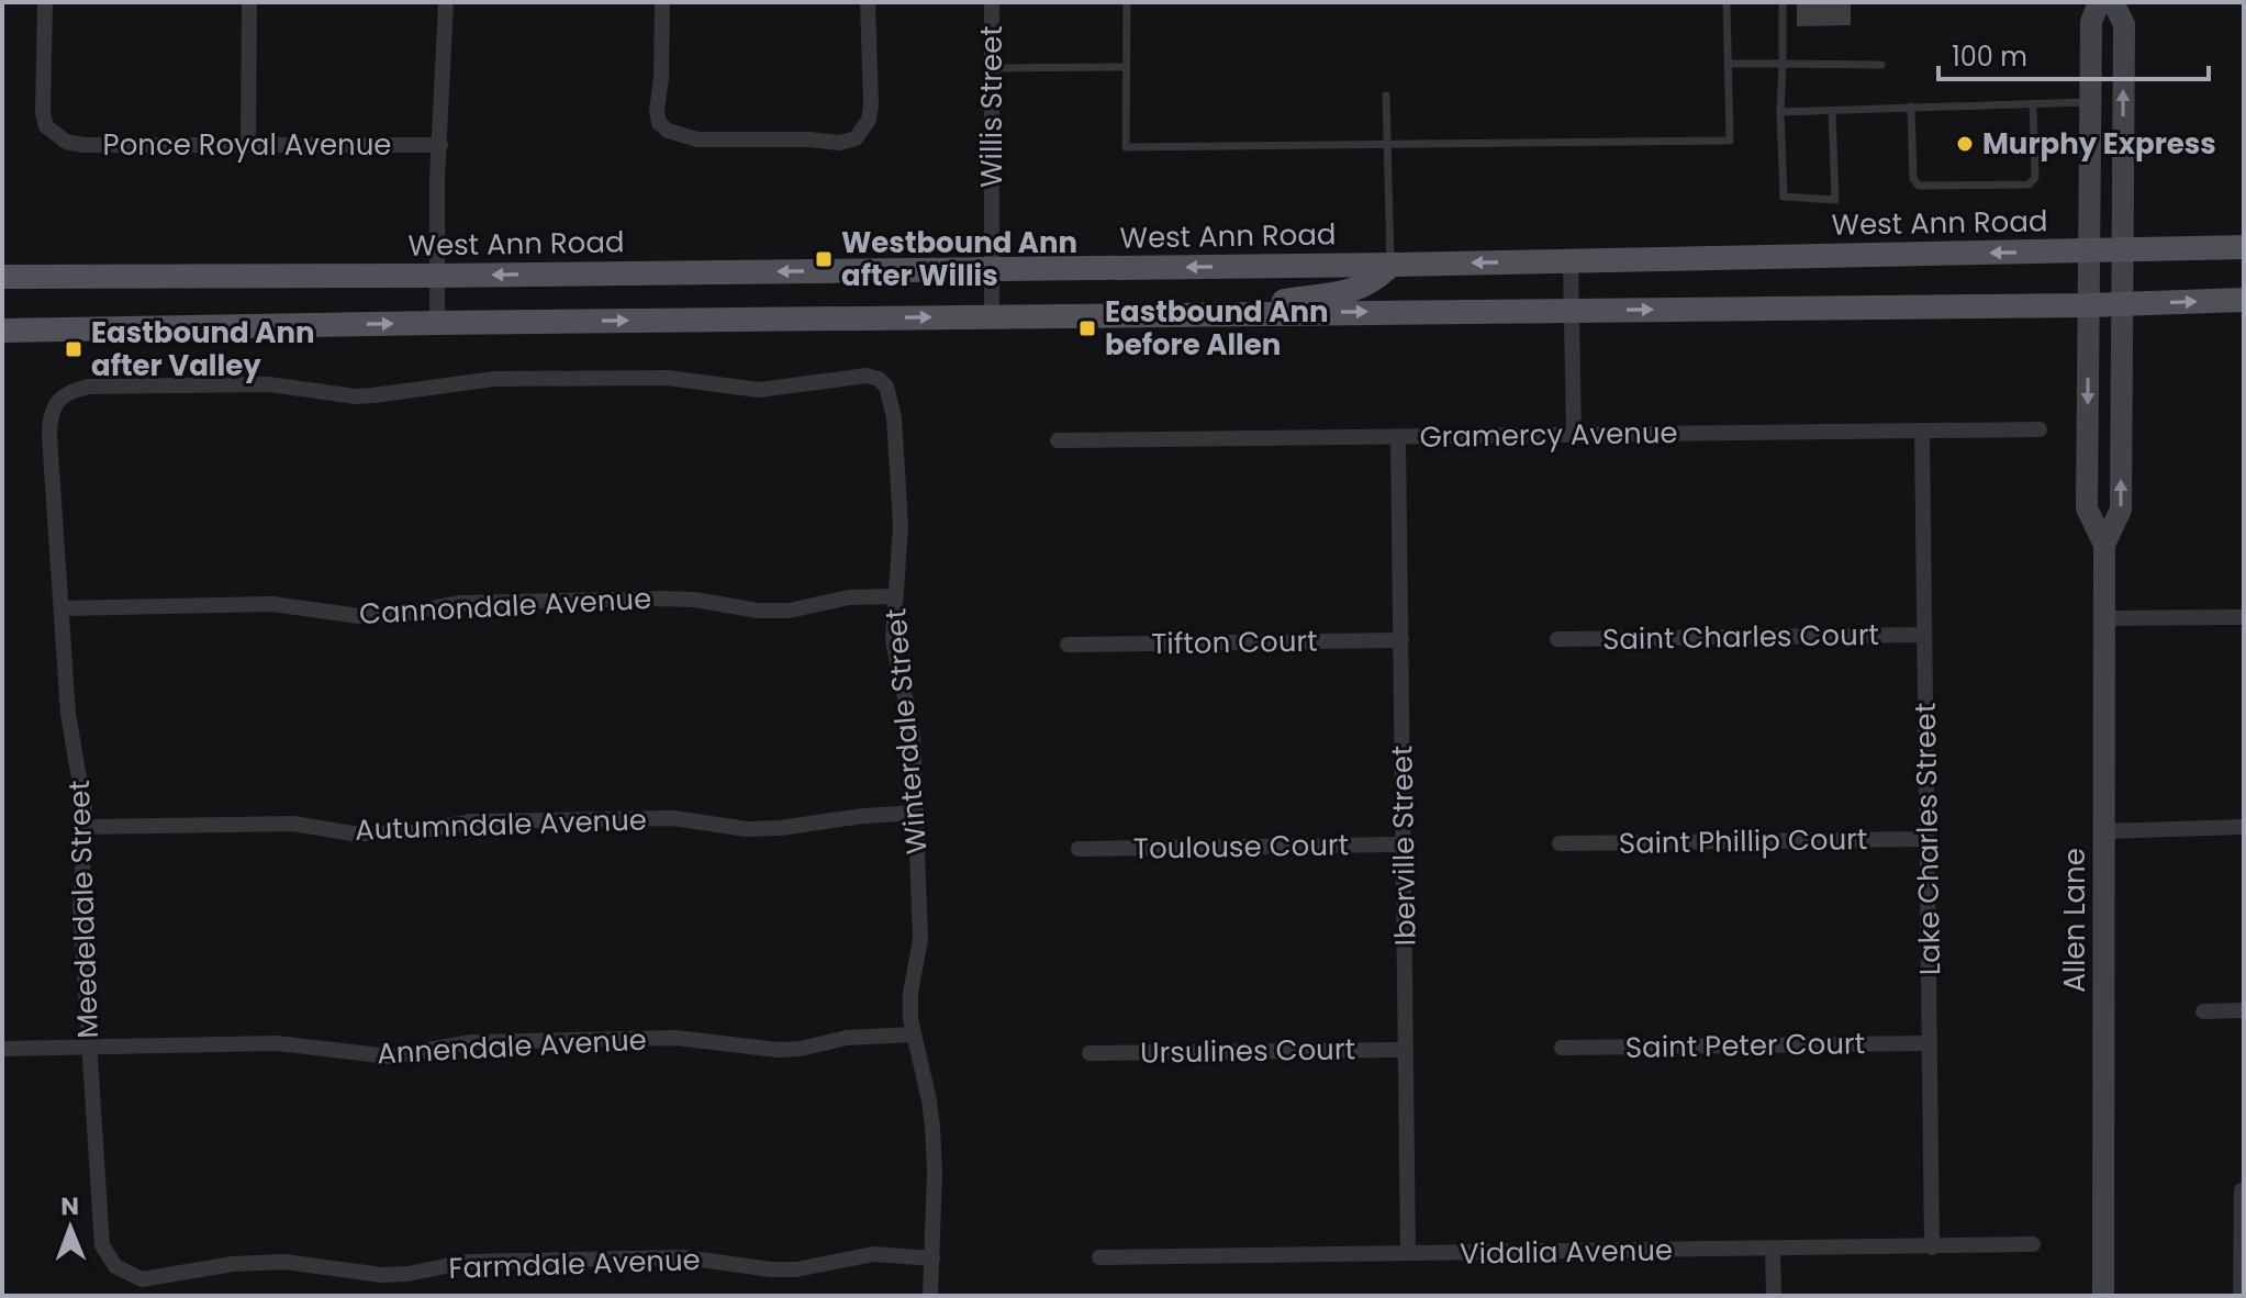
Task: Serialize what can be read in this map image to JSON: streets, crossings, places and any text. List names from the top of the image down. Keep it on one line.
{"streets":{"main road":["West Ann Road","Allen Lane"],"street":["Willis Street","Ponce Royal Avenue","Gramercy Avenue","Cannondale Avenue","Saint Charles Court","Tifton Court","Winterdale Street","Autumndale Avenue","Lake Charles Street","Saint Phillip Court","Iberville Street","Toulouse Court","Meedeldale Street","Saint Peter Court","Annendale Avenue","Ursulines Court","Vidalia Avenue","Farmdale Avenue"]},"crossings":[["Willis Street","West Ann Road"],["West Ann Road","Allen Lane"],["Gramercy Avenue","Lake Charles Street"],["Gramercy Avenue","Iberville Street"],["Cannondale Avenue","Winterdale Street"],["Cannondale Avenue","Meedeldale Street"],["Saint Charles Court","Lake Charles Street"],["Tifton Court","Iberville Street"],["Winterdale Street","Autumndale Avenue"],["Winterdale Street","Meedeldale Street"],["Winterdale Street","Annendale Avenue"],["Winterdale Street","Farmdale Avenue"],["Autumndale Avenue","Meedeldale Street"],["Lake Charles Street","Saint Phillip Court"],["Lake Charles Street","Saint Peter Court"],["Lake Charles Street","Vidalia Avenue"],["Iberville Street","Toulouse Court"],["Iberville Street","Ursulines Court"],["Iberville Street","Vidalia Avenue"],["Meedeldale Street","Annendale Avenue"],["Meedeldale Street","Farmdale Avenue"]],"places":{"other":["Murphy Express"],"transit":["Westbound Ann after Willis","Eastbound Ann before Allen","Eastbound Ann after Valley"]},"scale_bar":"100 m","north":"top"}
